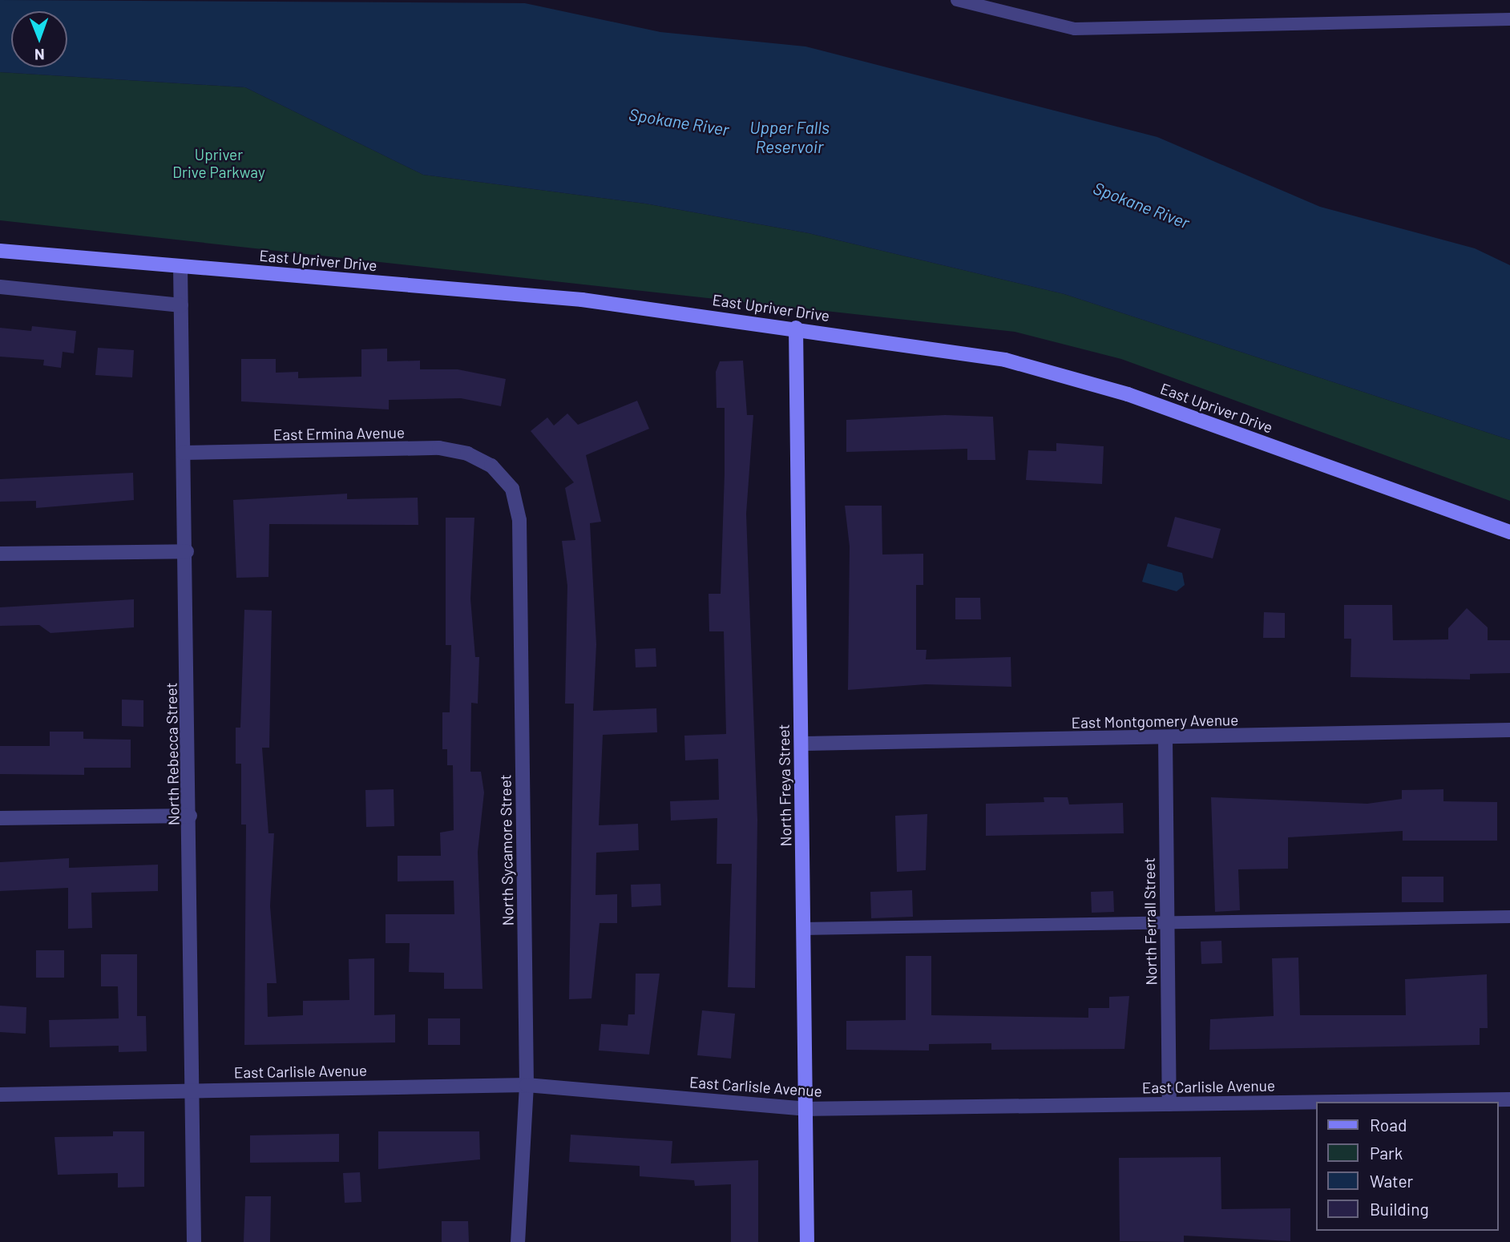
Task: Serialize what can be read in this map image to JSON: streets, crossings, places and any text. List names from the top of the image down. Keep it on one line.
{"streets":{"street":["East Upriver Drive","East Ermina Avenue","East Montgomery Avenue","North Rebecca Street","North Freya Street","North Sycamore Street","North Ferrall Street","East Carlisle Avenue"]},"crossings":[["East Upriver Drive","North Rebecca Street"],["East Upriver Drive","North Freya Street"],["East Ermina Avenue","North Rebecca Street"],["East Ermina Avenue","North Sycamore Street"],["East Montgomery Avenue","North Freya Street"],["East Montgomery Avenue","North Ferrall Street"],["North Rebecca Street","East Carlisle Avenue"],["North Freya Street","East Carlisle Avenue"],["North Sycamore Street","East Carlisle Avenue"],["North Ferrall Street","East Carlisle Avenue"]],"water":["Spokane River","Upper Falls Reservoir"],"parks":["Upriver Drive Parkway"],"legend":["Road","Park","Water","Building"],"north":"bottom"}
